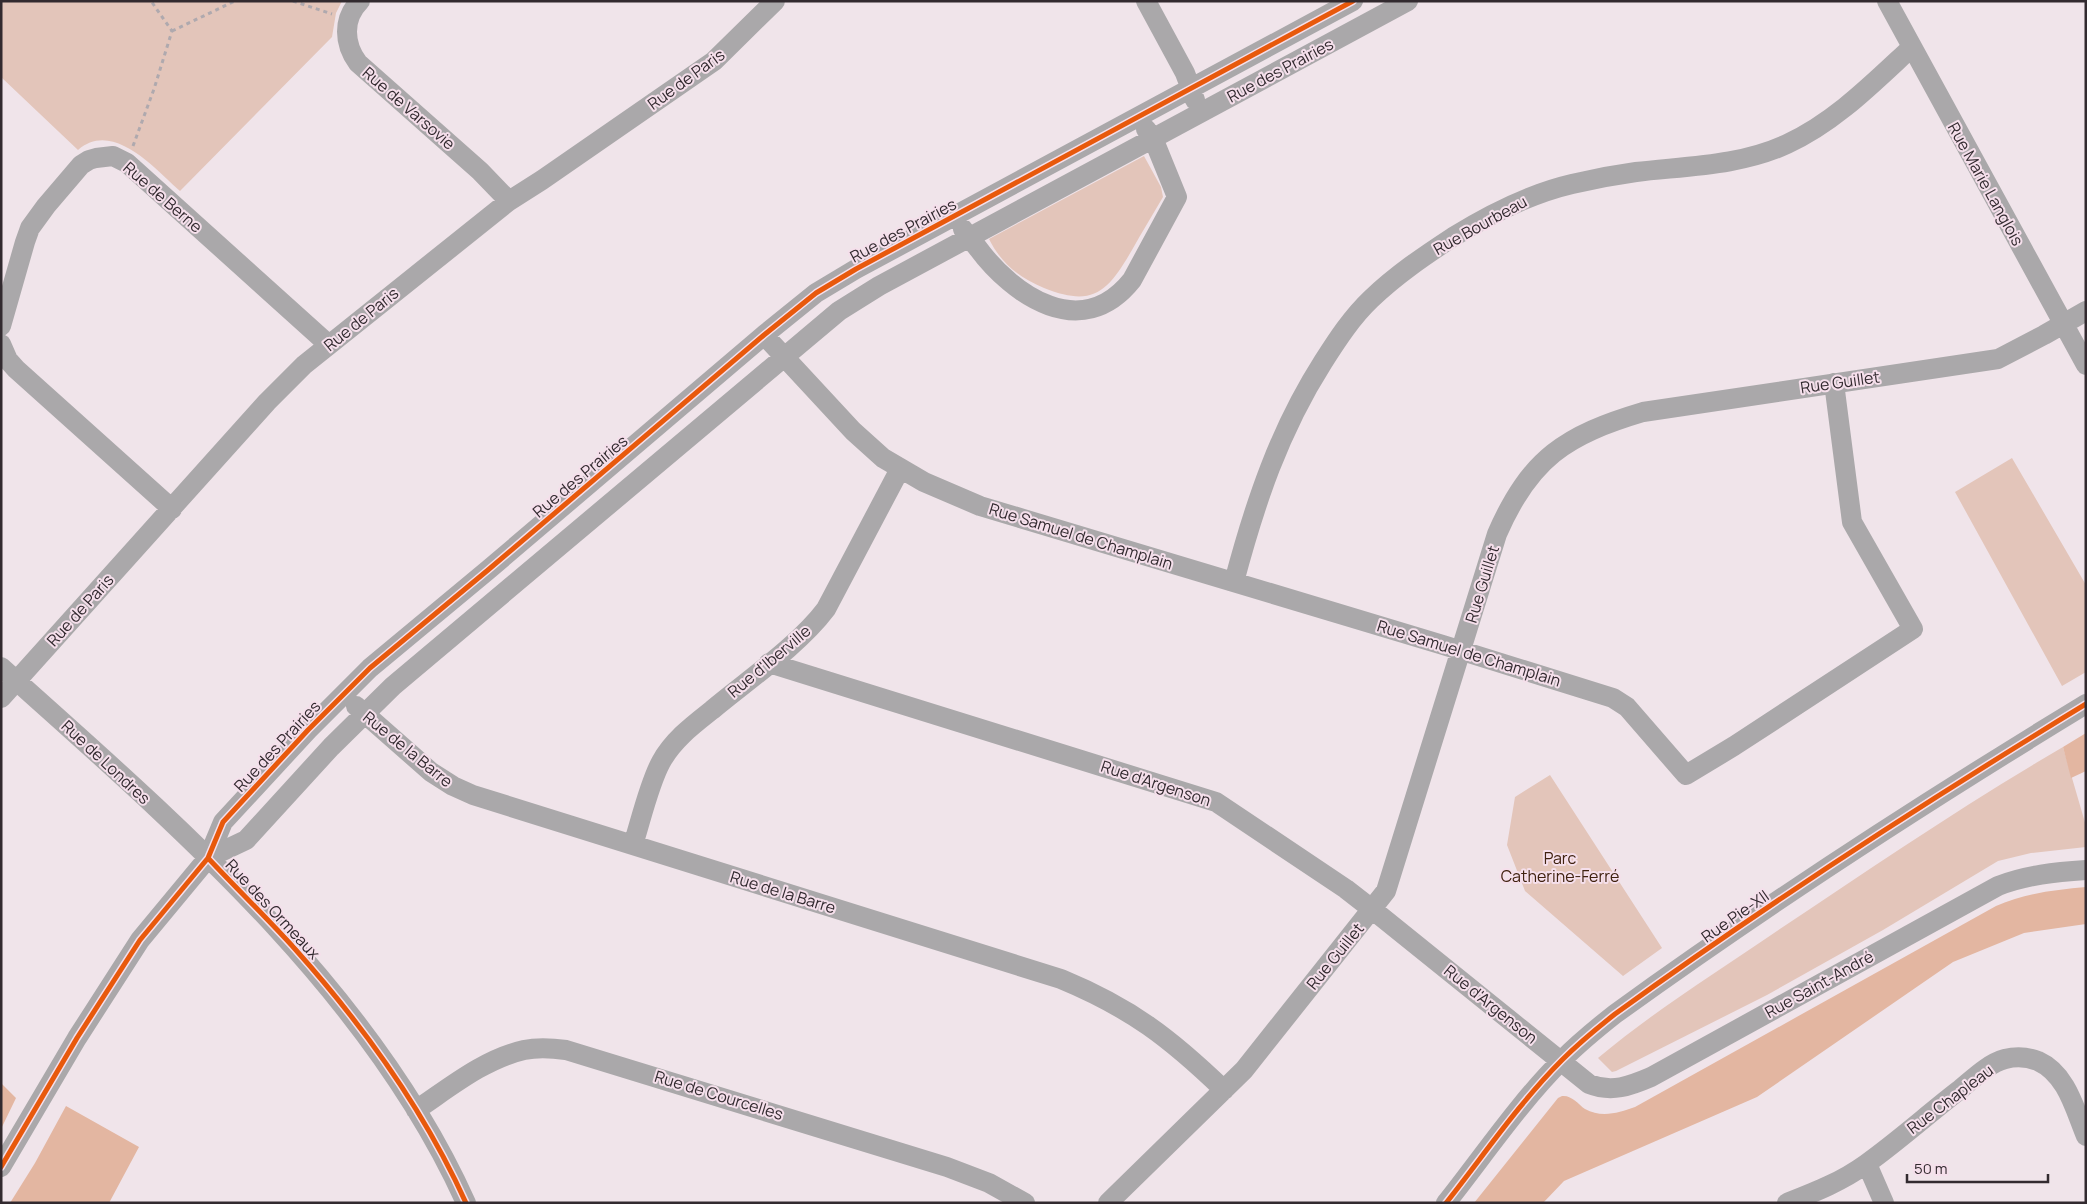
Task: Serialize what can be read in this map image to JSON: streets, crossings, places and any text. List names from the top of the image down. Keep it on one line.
{"streets":{"street":["Rue des Prairies","Rue de Paris","Rue de Varsovie","Rue Marie Langlois","Rue de Berne","Rue Bourbeau","Rue Guillet","Rue Samuel de Champlain","Rue d'Iberville","Rue de la Barre","Rue de Londres","Rue d'Argenson","Rue des Ormeaux","Rue Pie-XII","Rue Saint-André","Rue de Courcelles","Rue Chapleau"]},"crossings":[["Rue des Prairies","Rue Samuel de Champlain"],["Rue des Prairies","Rue de la Barre"],["Rue des Prairies","Rue de Londres"],["Rue des Prairies","Rue des Ormeaux"],["Rue de Paris","Rue de Varsovie"],["Rue de Paris","Rue de Berne"],["Rue de Paris","Rue de Londres"],["Rue Marie Langlois","Rue Bourbeau"],["Rue Marie Langlois","Rue Guillet"],["Rue Bourbeau","Rue Samuel de Champlain"],["Rue Guillet","Rue Samuel de Champlain"],["Rue Guillet","Rue de la Barre"],["Rue Guillet","Rue d'Argenson"],["Rue Samuel de Champlain","Rue d'Iberville"],["Rue d'Iberville","Rue de la Barre"],["Rue d'Iberville","Rue d'Argenson"],["Rue de Londres","Rue des Ormeaux"],["Rue d'Argenson","Rue Pie-XII"],["Rue d'Argenson","Rue Saint-André"],["Rue des Ormeaux","Rue de Courcelles"],["Rue Pie-XII","Rue Saint-André"]],"parks":["Parc Catherine-Ferré"],"scale_bar":"50 m"}
